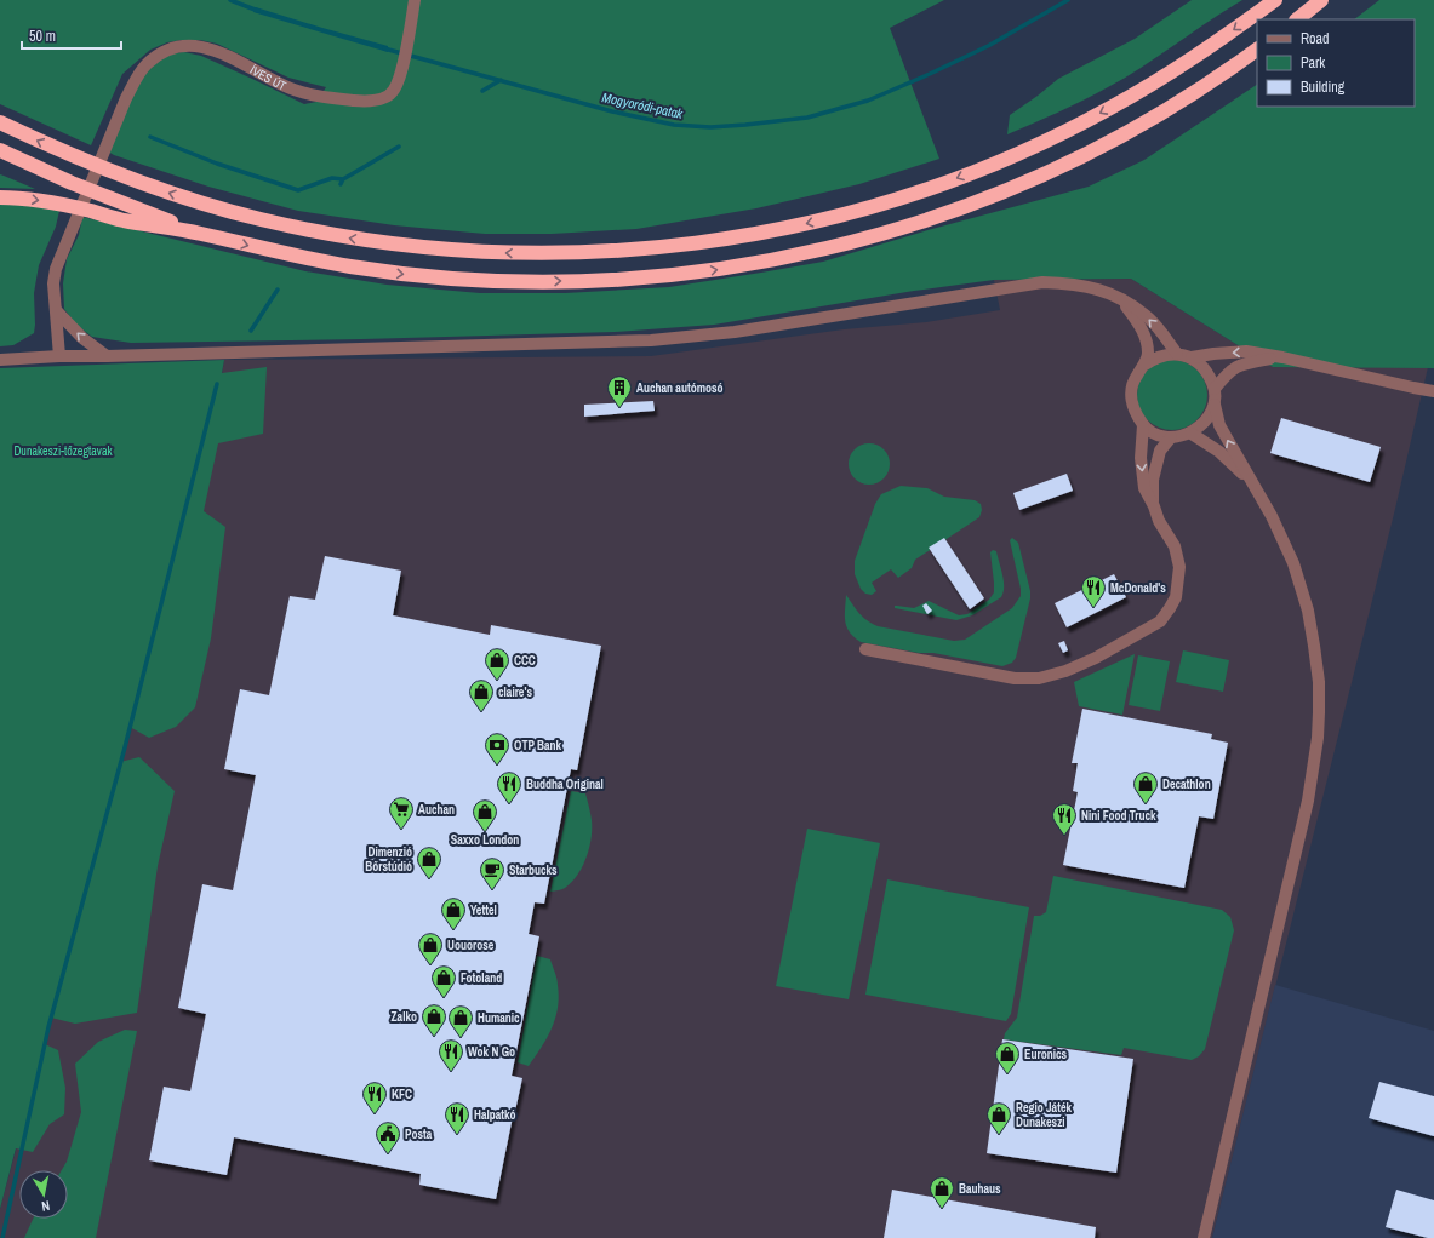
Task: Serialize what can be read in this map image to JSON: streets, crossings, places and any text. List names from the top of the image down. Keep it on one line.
{"streets":{"street":["ÍVES ÚT"]},"water":["Mogyoródi-patak"],"parks":["Dunakeszi-tőzegtavak"],"places":{"building":["Auchan autómosó"],"restaurant":["McDonald's","Buddha Original","Nini Food Truck","Wok N Go","KFC","Halpatkó"],"shop":["CCC","claire's","Decathlon","Saxxo London","Dimenzió Bőrstúdió","Yettel","Uouorose","Fotoland","Zalko","Humanic","Euronics","Regio Játék Dunakeszi","Bauhaus"],"bank":["OTP Bank"],"supermarket":["Auchan"],"cafe":["Starbucks"],"public building":["Posta"]},"legend":["Road","Park","Building"],"scale_bar":"50 m","north":"bottom"}
